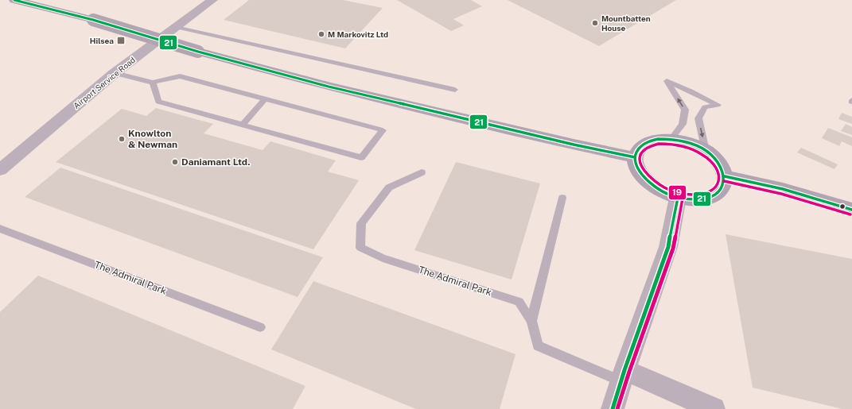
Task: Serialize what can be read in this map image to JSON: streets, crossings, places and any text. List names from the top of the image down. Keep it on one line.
{"streets":{"street":["Airport Service Road"],"lane":["The Admiral Park"]},"places":{"other":["Mountbatten House","M Markovitz Ltd","Knowlton & Newman","Daniamant Ltd."],"transit":["Hilsea"]},"lines":["transit line 21","transit line 19"]}
